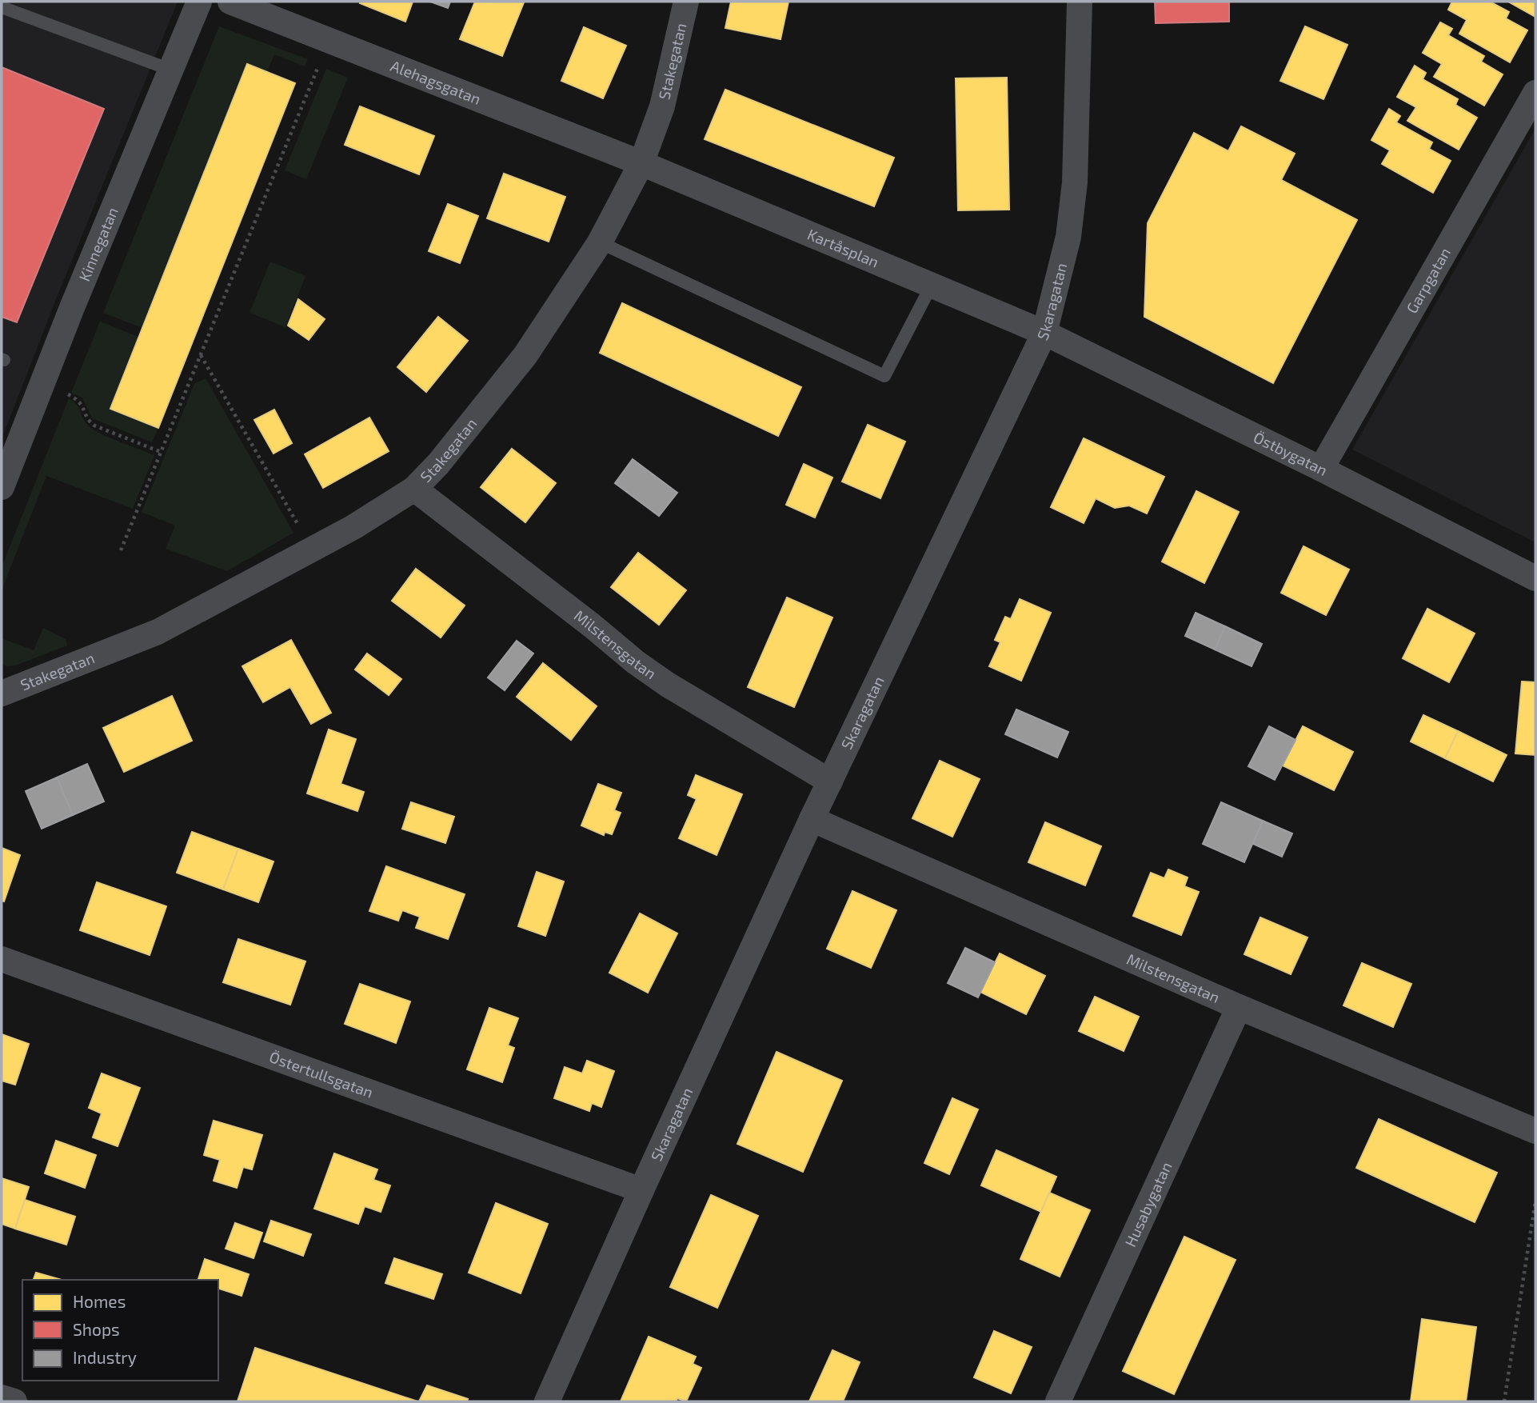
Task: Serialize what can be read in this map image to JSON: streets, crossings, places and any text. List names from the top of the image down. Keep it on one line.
{"streets":{"street":["Stakegatan","Alehagsgatan","Kinnegatan","Kartåsplan","Garpgatan","Skaragatan","Östbygatan","Milstensgatan","Östertullsgatan","Husabygatan"]},"crossings":[["Stakegatan","Alehagsgatan"],["Stakegatan","Kartåsplan"],["Stakegatan","Milstensgatan"],["Alehagsgatan","Kartåsplan"],["Kartåsplan","Skaragatan"],["Kartåsplan","Östbygatan"],["Garpgatan","Östbygatan"],["Skaragatan","Östbygatan"],["Skaragatan","Milstensgatan"],["Skaragatan","Östertullsgatan"],["Milstensgatan","Husabygatan"]],"legend":["Homes","Shops","Industry"]}
